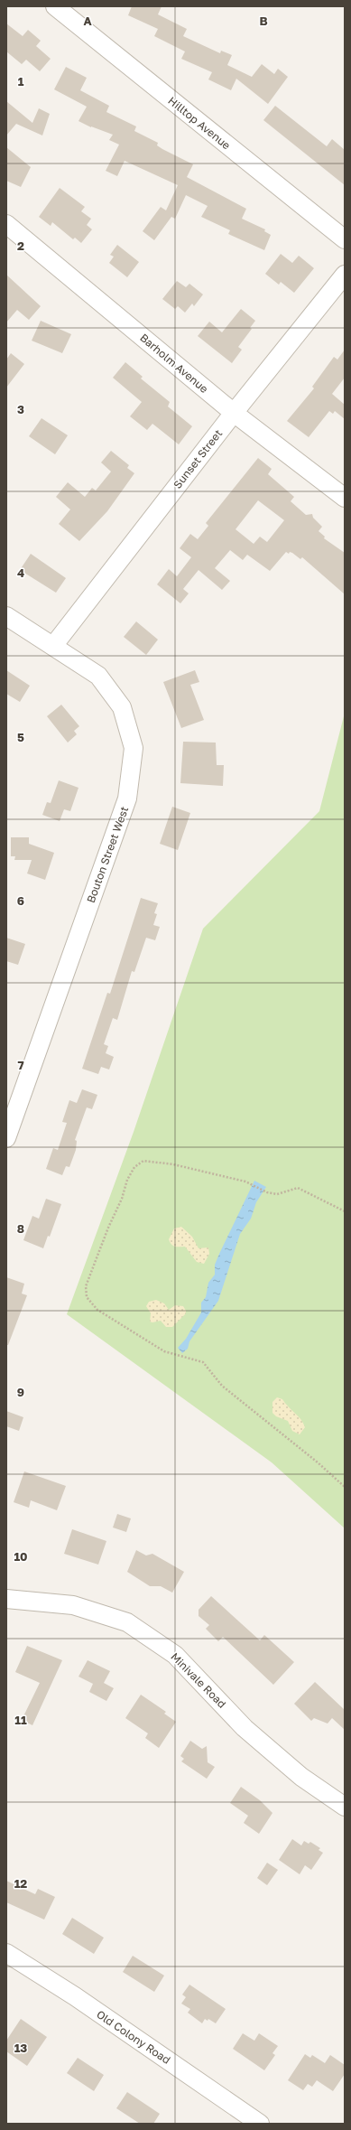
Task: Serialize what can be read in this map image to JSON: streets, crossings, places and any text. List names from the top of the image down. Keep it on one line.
{"streets":{"street":["Hilltop Avenue","Barholm Avenue","Sunset Street","Bouton Street West","Minivale Road","Old Colony Road"]},"crossings":[["Barholm Avenue","Sunset Street"],["Sunset Street","Bouton Street West"]],"grid":{"columns":["A","B"],"rows":["1","2","3","4","5","6","7","8","9","10","11","12","13"]}}
